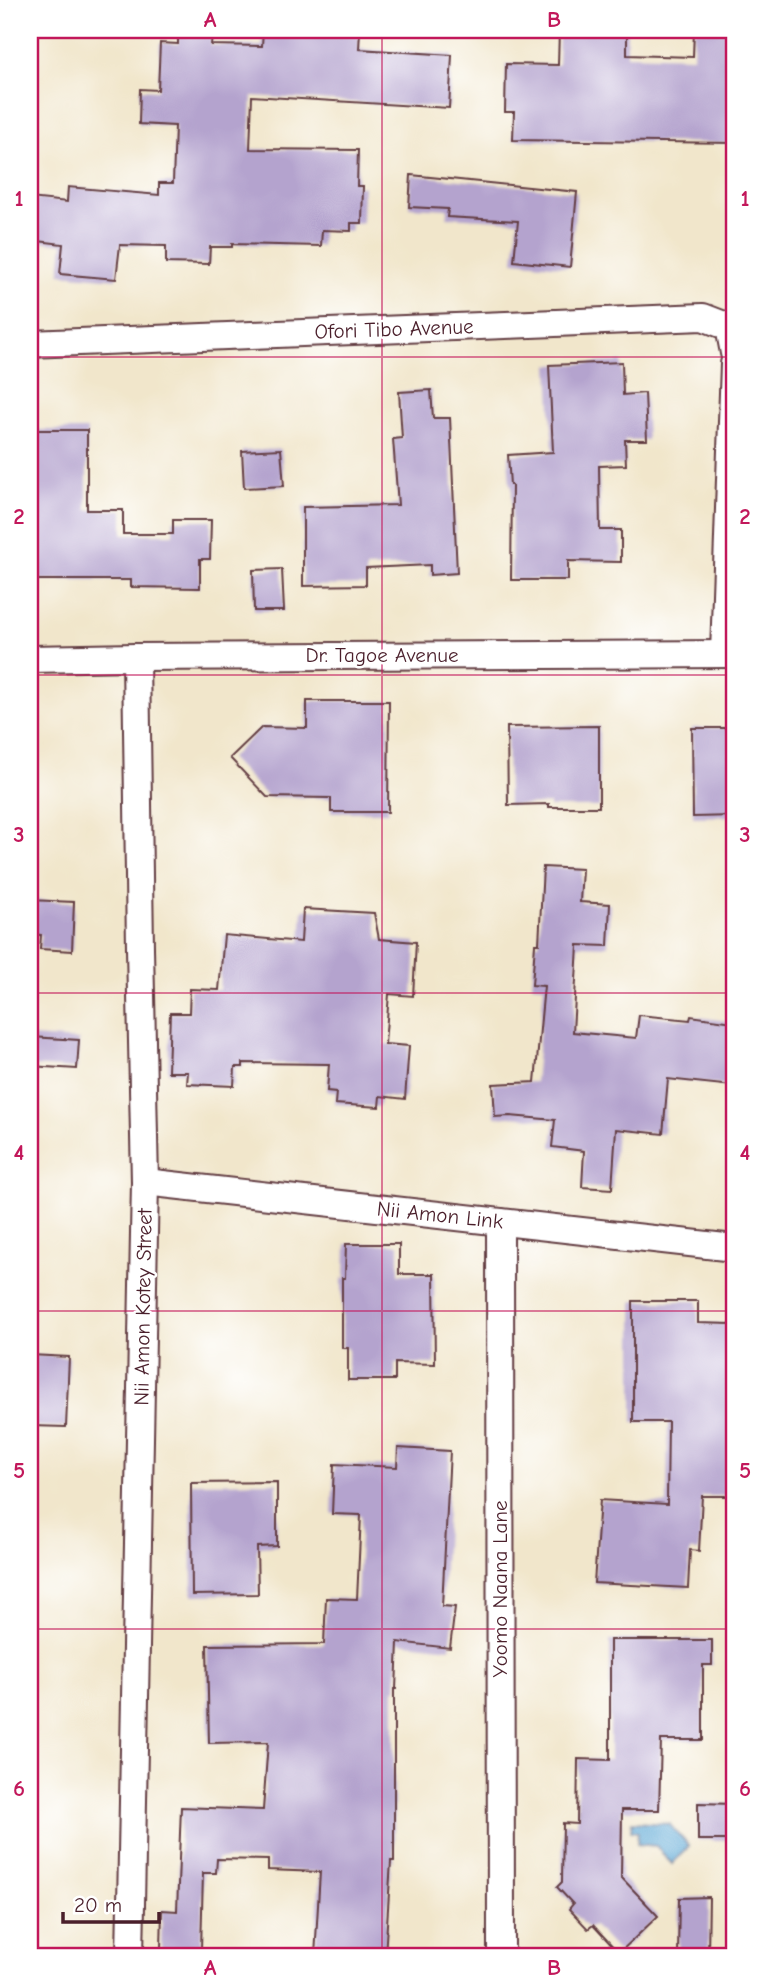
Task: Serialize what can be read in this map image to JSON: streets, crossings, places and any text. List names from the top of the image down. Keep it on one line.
{"streets":{"street":["Ofori Tibo Avenue","Dr. Tagoe Avenue","Nii Amon Link","Nii Amon Kotey Street","Yoomo Naana Lane"]},"crossings":[["Dr. Tagoe Avenue","Nii Amon Kotey Street"],["Nii Amon Link","Nii Amon Kotey Street"],["Nii Amon Link","Yoomo Naana Lane"]],"scale_bar":"20 m","grid":{"columns":["A","B"],"rows":["1","2","3","4","5","6"]}}
